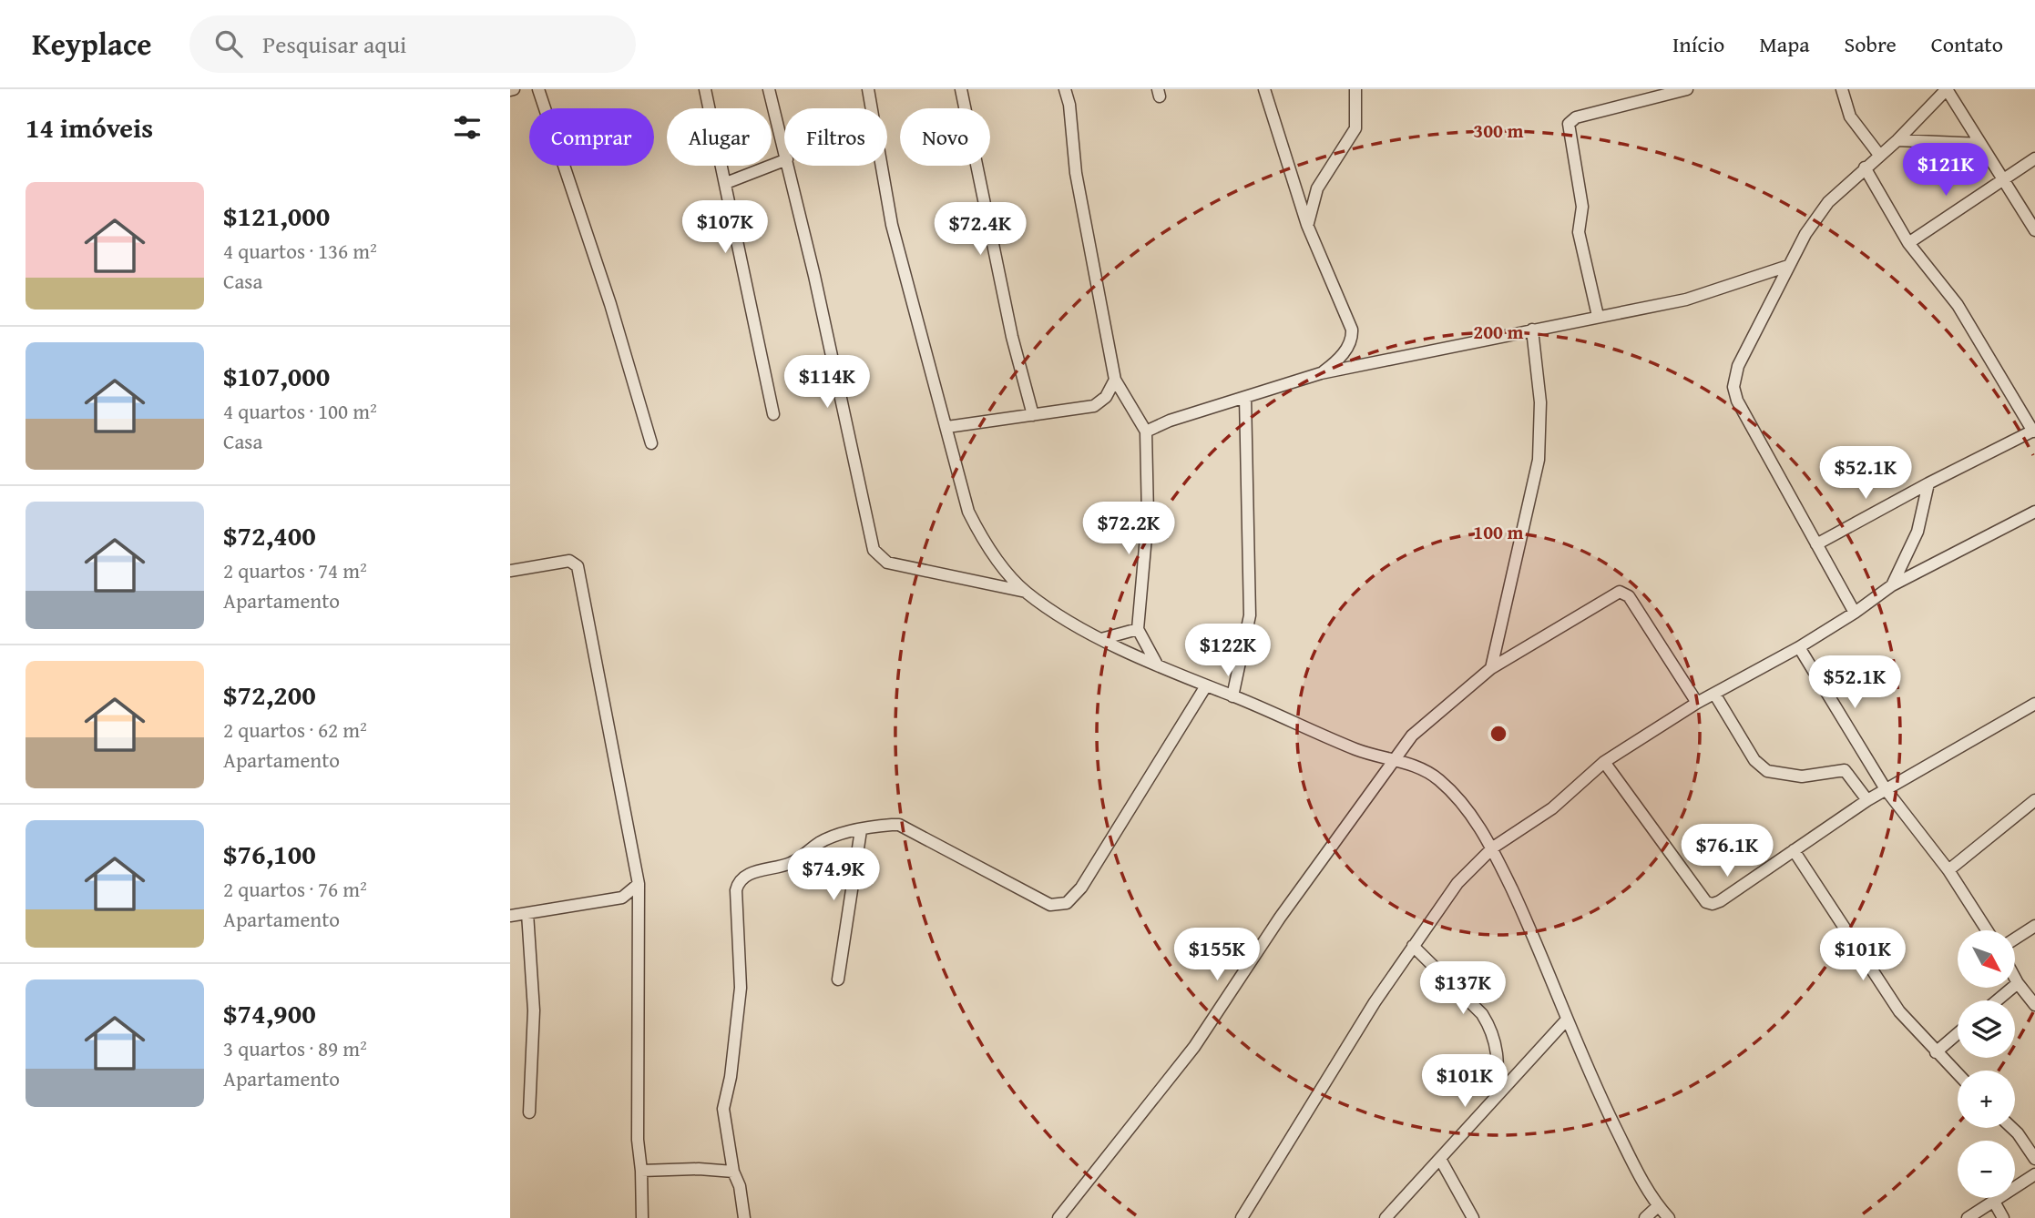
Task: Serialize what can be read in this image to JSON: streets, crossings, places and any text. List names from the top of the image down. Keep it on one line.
{"north":"bottom right","page":{"header":"Keyplace","search":"Pesquisar aqui","nav":["Início","Mapa","Sobre","Contato"],"heading":"14 imóveis","chip":["Comprar","Alugar","Filtros","Novo"],"price":["$121K","$107K","$72.4K","$114K","$52.1K","$72.2K","$122K","$52.1K","$76.1K","$74.9K","$155K","$101K","$137K","$101K"],"list":[{"name":"$121,000","note":"4 quartos · 136 m² · Casa"},{"name":"$107,000","note":"4 quartos · 100 m² · Casa"},{"name":"$72,400","note":"2 quartos · 74 m² · Apartamento"},{"name":"$72,200","note":"2 quartos · 62 m² · Apartamento"},{"name":"$76,100","note":"2 quartos · 76 m² · Apartamento"},{"name":"$74,900","note":"3 quartos · 89 m² · Apartamento"}],"map_buttons":["+","−"]},"rings":["300 m","200 m","100 m"]}
